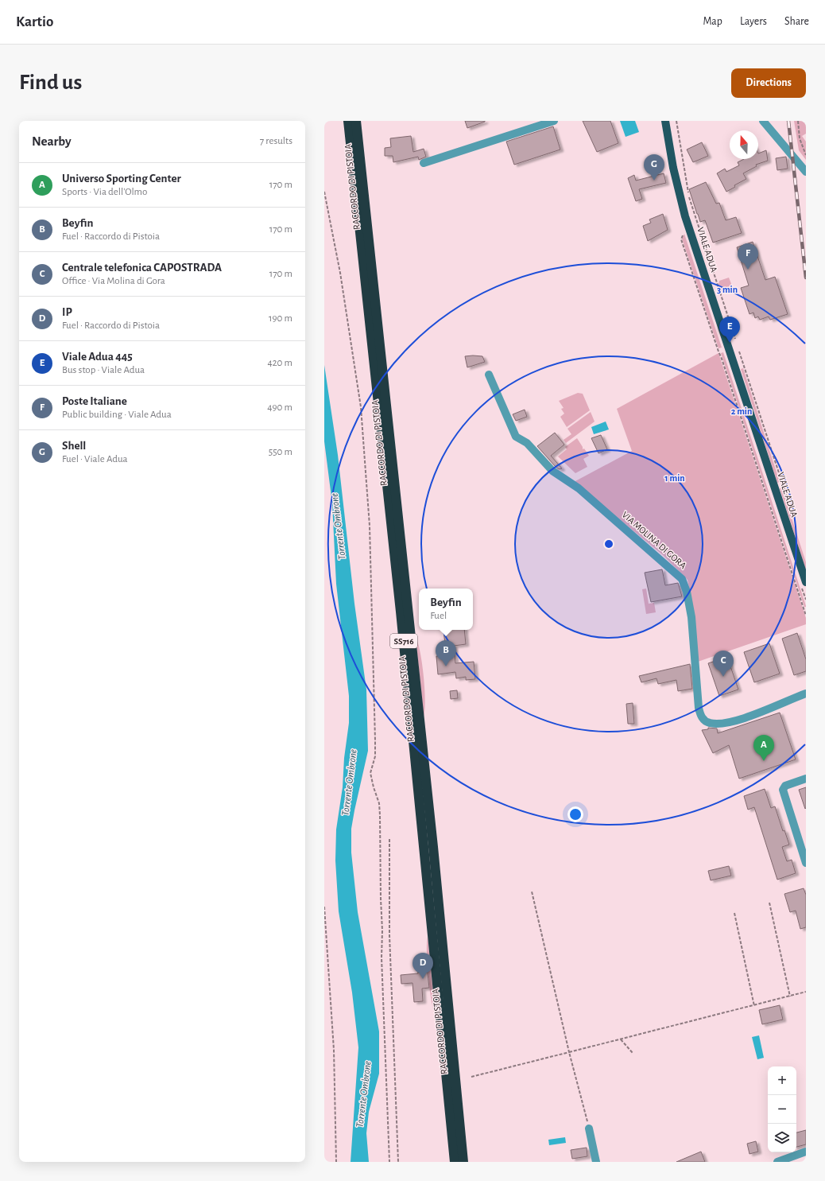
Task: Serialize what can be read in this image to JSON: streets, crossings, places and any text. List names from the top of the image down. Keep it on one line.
{"streets":{"highway":["RACCORDO DI PISTOIA","SS716"],"main road":["VIALE ADUA"],"street":["VIA MOLINA DI GORA"]},"water":["Torrente Ombrone"],"north":"top","page":{"header":"Kartio","nav":["Map","Layers","Share"],"buttons":"Directions","title":"Find us","heading":["Nearby","7 results"],"pins":["G","F","E","B","C","A","D"],"list":[{"mark":"A","name":"Universo Sporting Center","note":"Sports · Via dell'Olmo","value":"170 m"},{"mark":"B","name":"Beyfin","note":"Fuel · Raccordo di Pistoia","value":"170 m"},{"mark":"C","name":"Centrale telefonica CAPOSTRADA","note":"Office · Via Molina di Gora","value":"170 m"},{"mark":"D","name":"IP","note":"Fuel · Raccordo di Pistoia","value":"190 m"},{"mark":"E","name":"Viale Adua 445","note":"Bus stop · Viale Adua","value":"420 m"},{"mark":"F","name":"Poste Italiane","note":"Public building · Viale Adua","value":"490 m"},{"mark":"G","name":"Shell","note":"Fuel · Viale Adua","value":"550 m"}],"popup":["Beyfin","Fuel"],"map_buttons":["+","−"]},"rings":["3 min","2 min","1 min"]}
